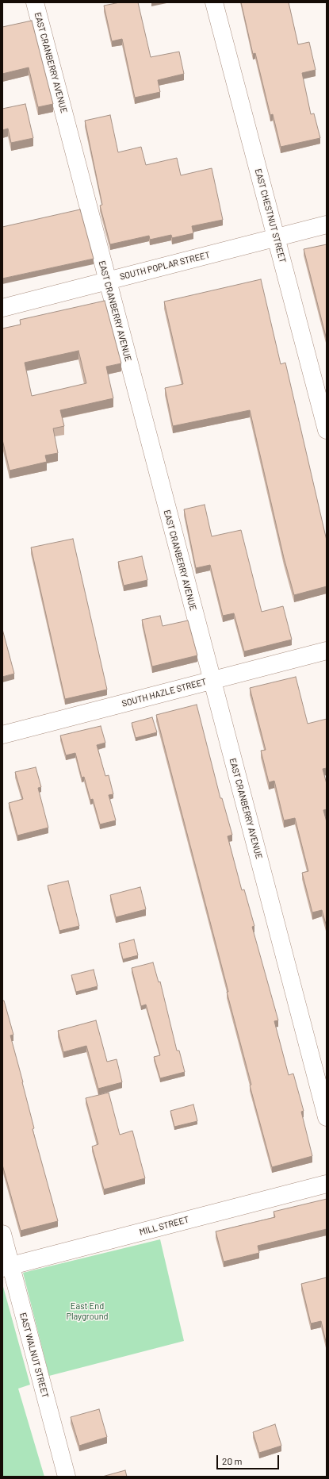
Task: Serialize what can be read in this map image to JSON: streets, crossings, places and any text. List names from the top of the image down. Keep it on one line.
{"streets":{"street":["EAST CRANBERRY AVENUE","EAST CHESTNUT STREET","SOUTH POPLAR STREET","SOUTH HAZLE STREET","MILL STREET","EAST WALNUT STREET"]},"crossings":[["EAST CRANBERRY AVENUE","SOUTH POPLAR STREET"],["EAST CRANBERRY AVENUE","SOUTH HAZLE STREET"],["EAST CHESTNUT STREET","SOUTH POPLAR STREET"],["MILL STREET","EAST WALNUT STREET"]],"parks":["East End Playground"],"scale_bar":"20 m"}
